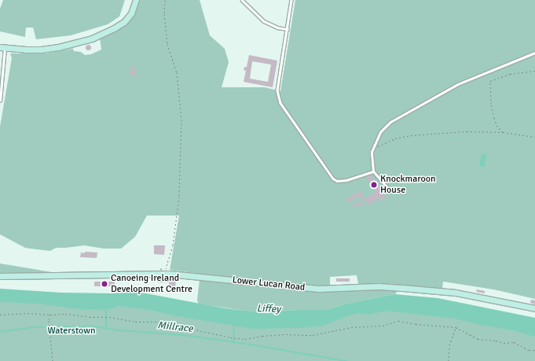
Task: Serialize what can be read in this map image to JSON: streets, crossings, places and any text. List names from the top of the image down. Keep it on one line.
{"streets":{"street":["Lower Lucan Road"]},"water":["Liffey","Millrace"],"parks":["Waterstown"],"places":["Knockmaroon House","Canoeing Ireland Development Centre"]}
